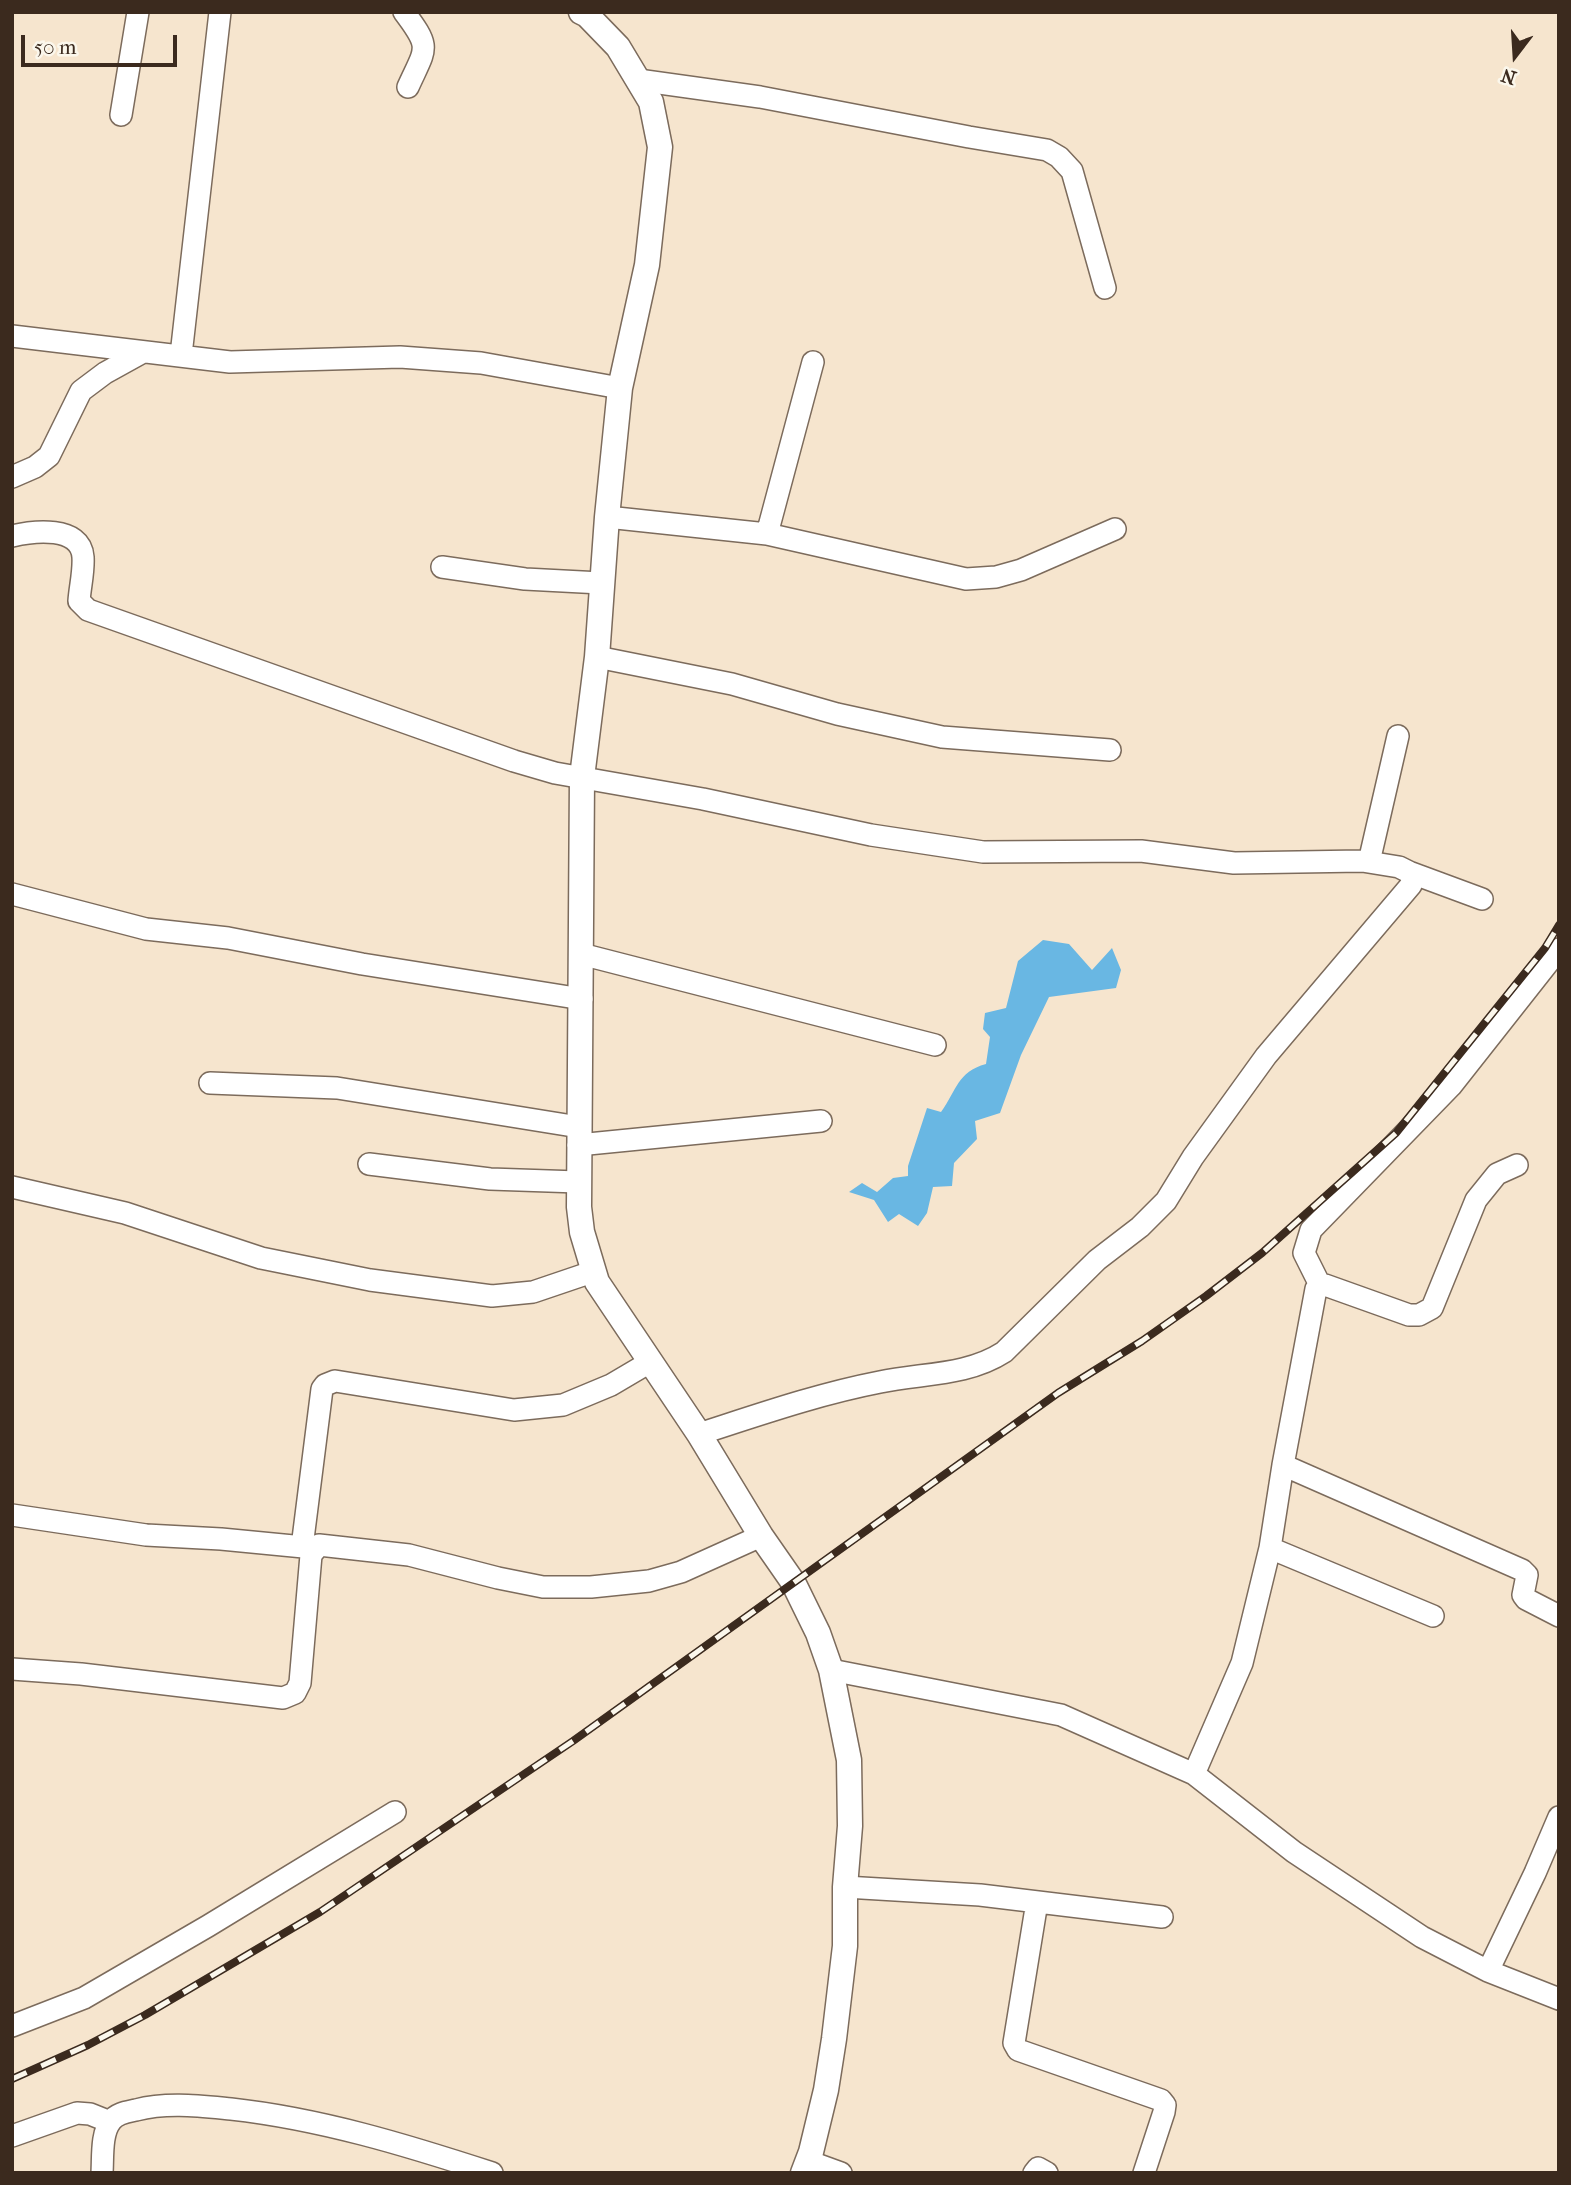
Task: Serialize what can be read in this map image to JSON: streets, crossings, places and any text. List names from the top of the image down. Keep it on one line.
{"scale_bar":"50 m","north":"bottom"}
